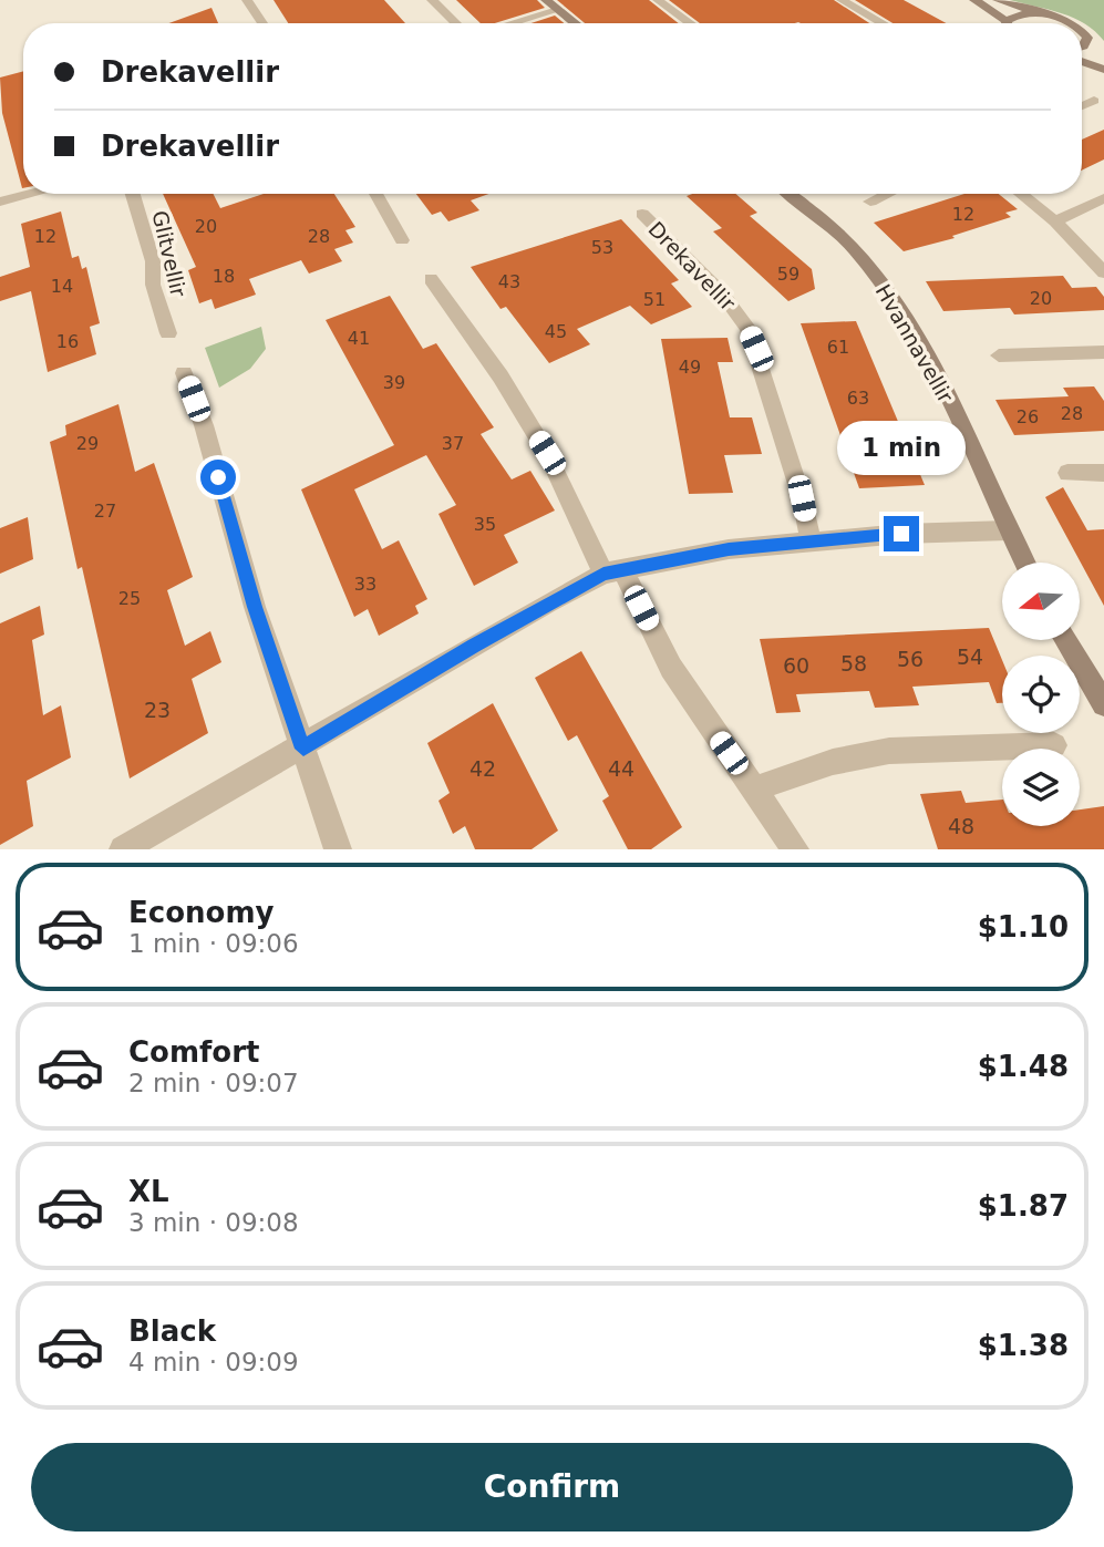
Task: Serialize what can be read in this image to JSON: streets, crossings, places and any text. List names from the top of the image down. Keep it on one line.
{"streets":{"street":["Glitvellir","Drekavellir","Hvannavellir"]},"house_numbers":["12","20","12","28","53","59","18","43","14","20","51","45","41","16","61","49","39","63","28","26","29","37","27","35","33","25","54","56","58","60","23","42","44","48"],"north":"left","page":{"banner":["Drekavellir","Drekavellir"],"bubble":"1 min","list":[{"name":"Economy","note":"1 min · 09:06","value":"$1.10"},{"name":"Comfort","note":"2 min · 09:07","value":"$1.48"},{"name":"XL","note":"3 min · 09:08","value":"$1.87"},{"name":"Black","note":"4 min · 09:09","value":"$1.38"}],"buttons":"Confirm"}}
